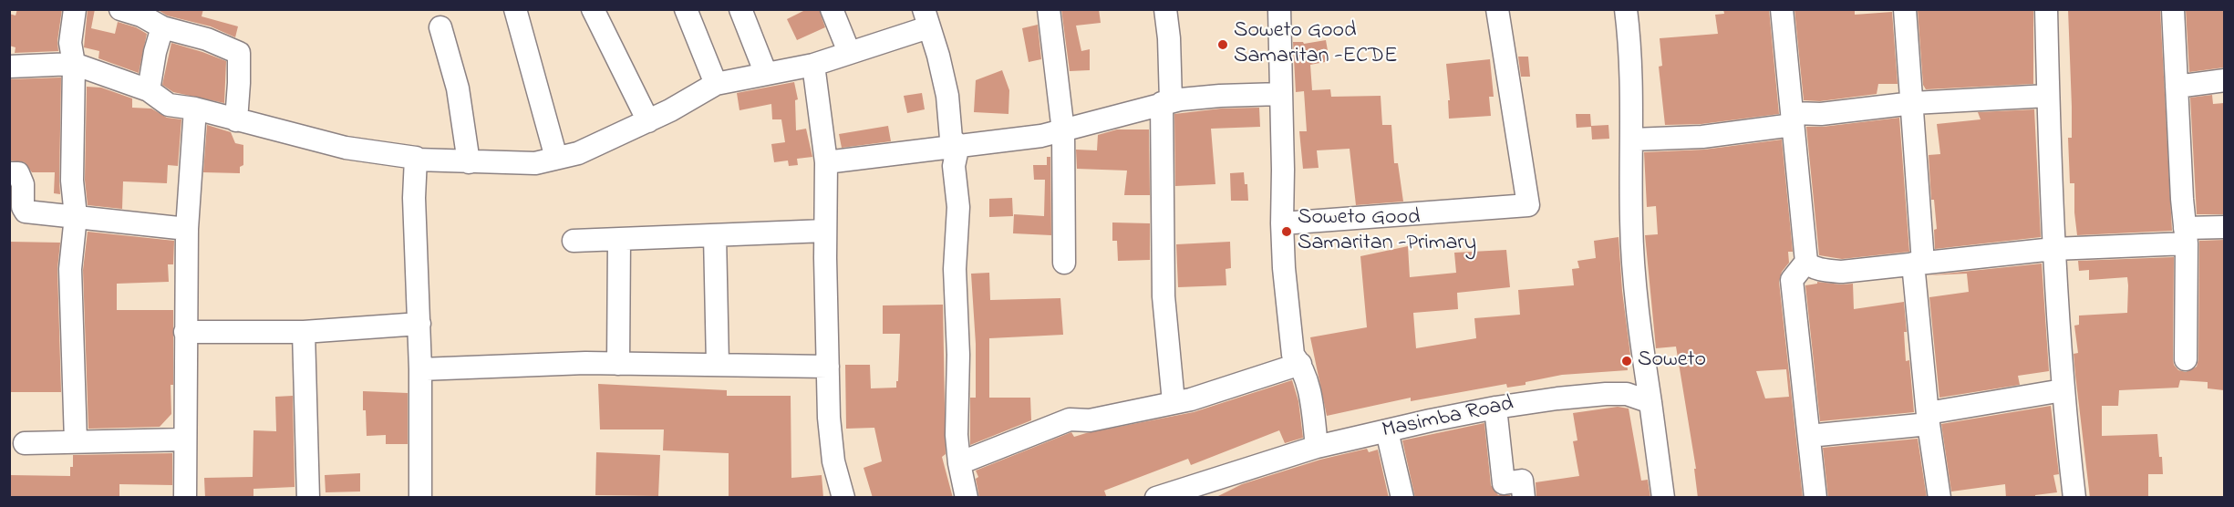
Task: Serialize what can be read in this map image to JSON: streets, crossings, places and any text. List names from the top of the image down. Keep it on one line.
{"streets":{"street":["Masimba Road"]},"places":["Soweto Good Samaritan -ECDE","Soweto Good Samaritan -Primary","Soweto"]}
